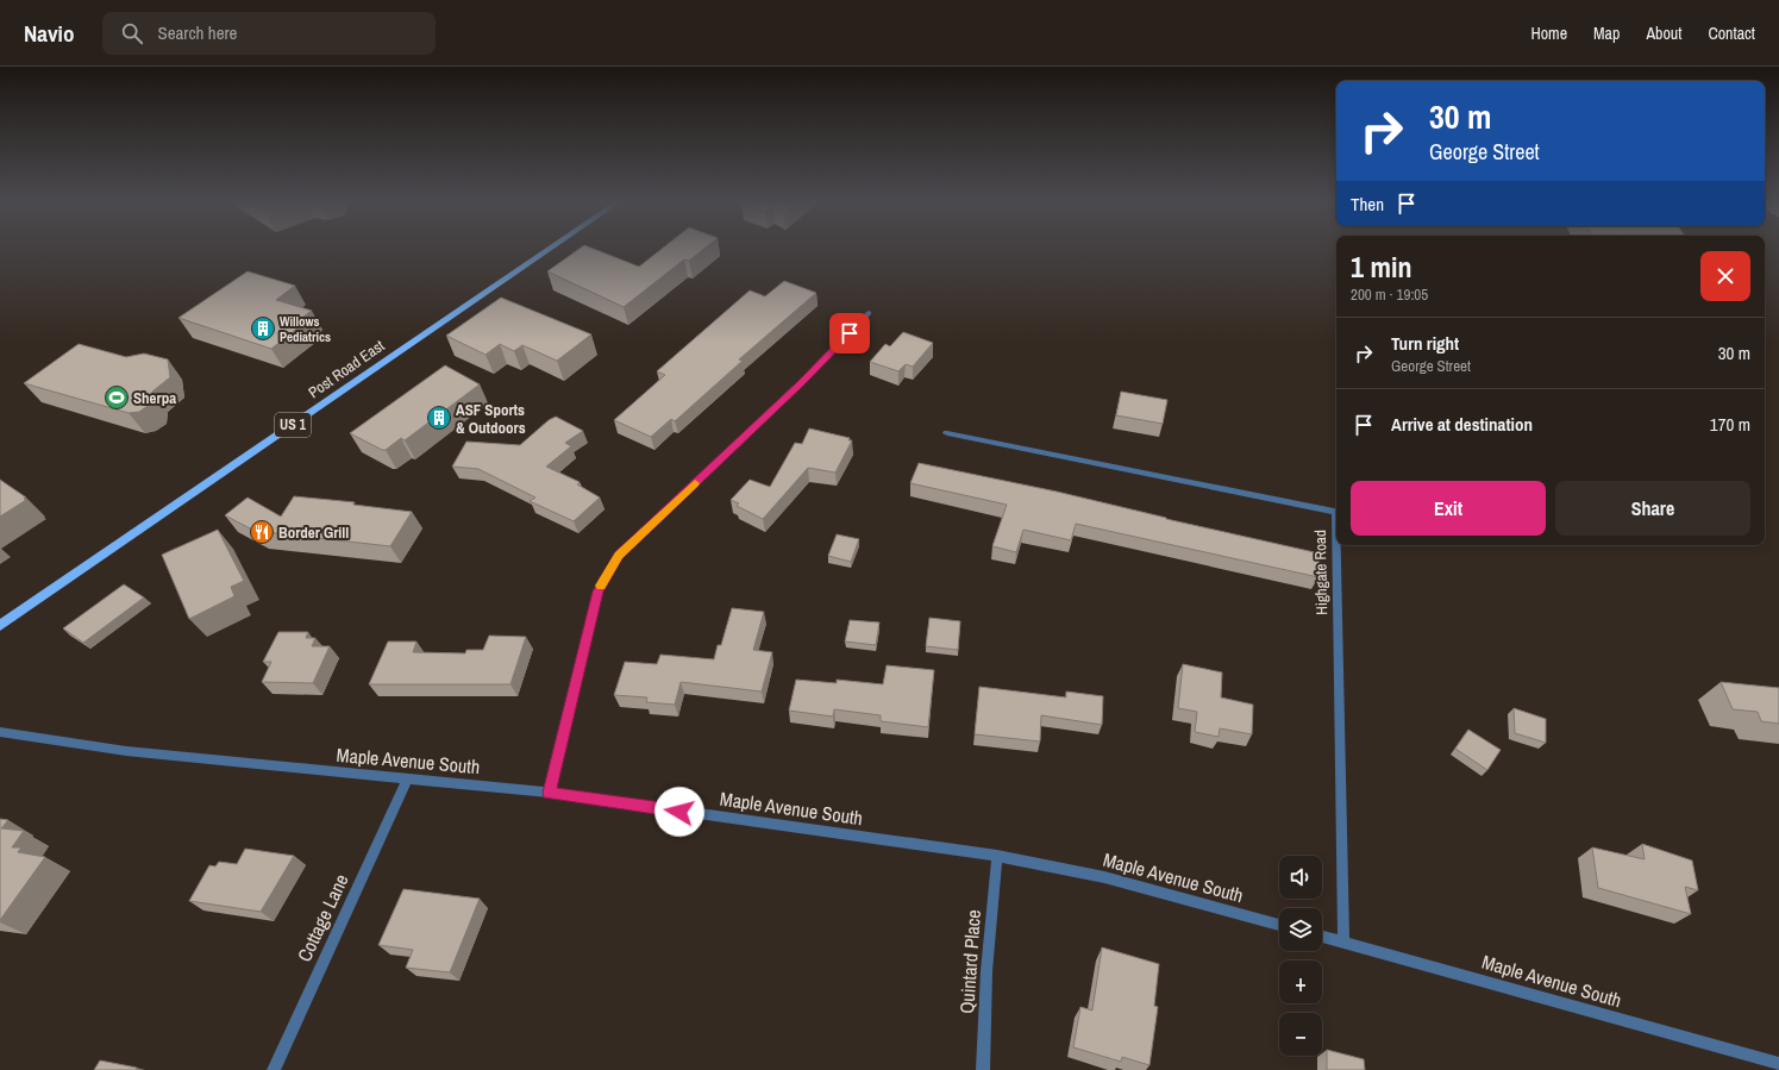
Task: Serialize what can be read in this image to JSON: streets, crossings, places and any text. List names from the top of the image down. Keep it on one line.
{"streets":{"main road":["Post Road East","US 1"],"street":["Highgate Road","Maple Avenue South","Cottage Lane","Quintard Place"]},"crossings":[["Highgate Road","Maple Avenue South"],["Maple Avenue South","Cottage Lane"],["Maple Avenue South","Quintard Place"]],"places":{"building":["Willows Pediatrics","ASF Sports & Outdoors"],"sports":["Sherpa"],"restaurant":["Border Grill"]},"page":{"header":"Navio","search":"Search here","nav":["Home","Map","About","Contact"],"turn":["30 m","George Street"],"then":"Then","heading":["1 min","200 m · 19:05"],"list":[{"name":"Turn right","note":"George Street","value":"30 m"},{"name":"Arrive at destination","value":"170 m"}],"buttons":["Exit","Share"],"map_buttons":["+","−"]}}
